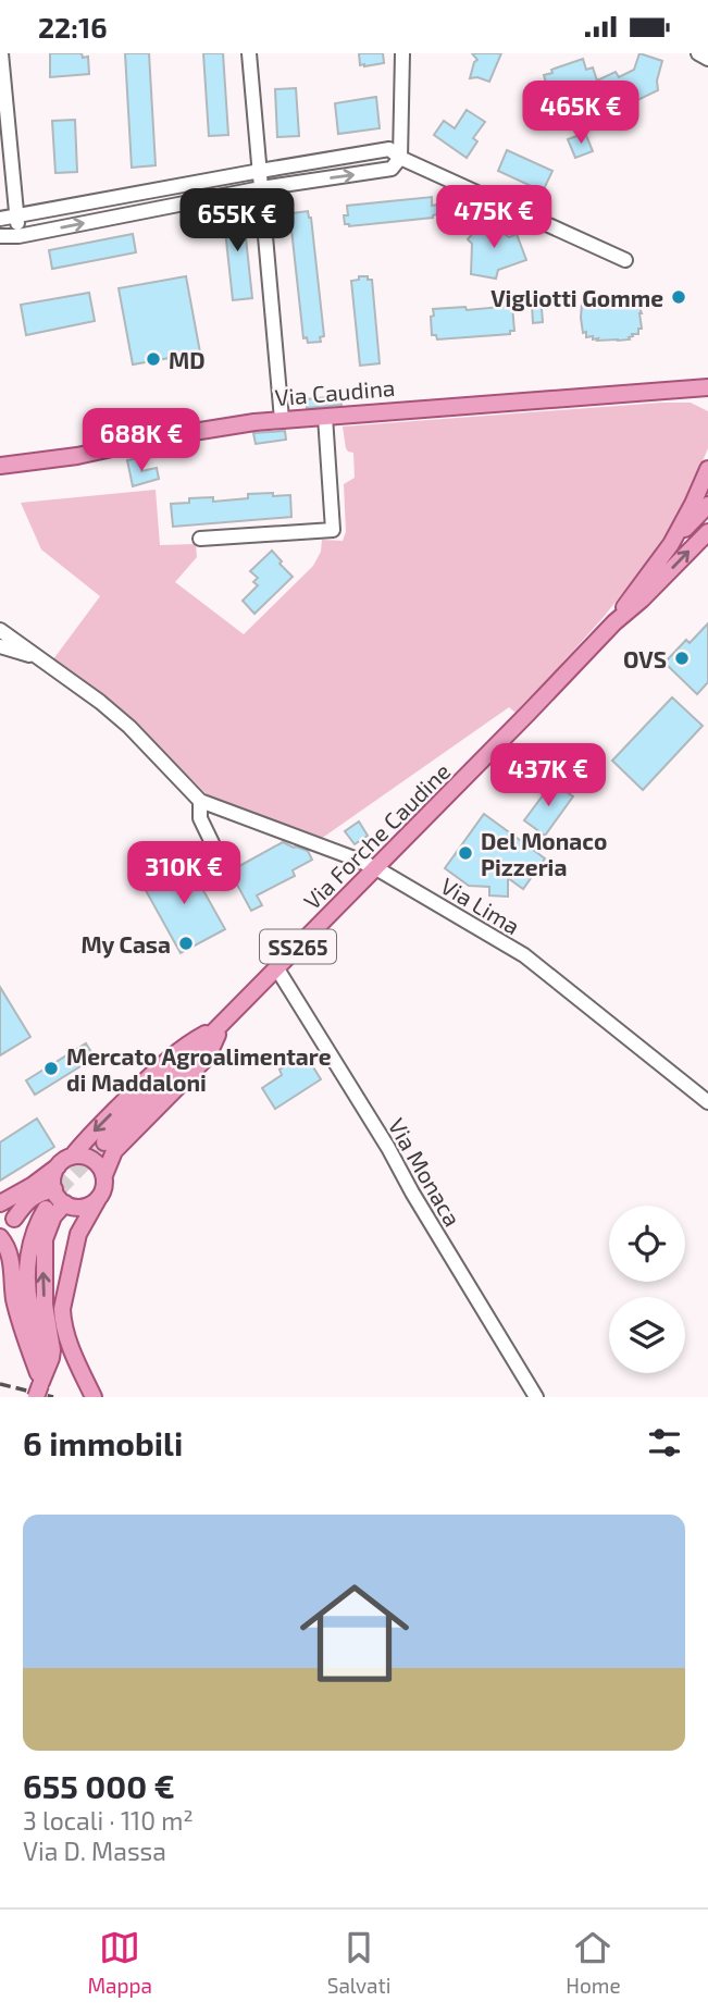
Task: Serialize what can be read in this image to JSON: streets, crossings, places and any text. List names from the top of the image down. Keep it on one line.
{"streets":{"main road":["Via Caudina","Via Forche Caudine","SS265"],"street":["Via Lima","Via Monaca"]},"crossings":[["Via Forche Caudine","Via Lima"],["Via Forche Caudine","Via Monaca"]],"places":["Vigliotti Gomme","MD","OVS","Del Monaco Pizzeria","My Casa","Mercato Agroalimentare di Maddaloni"],"page":{"status":"22:16","price":["465K €","475K €","655K €","688K €","437K €","310K €"],"heading":"6 immobili","list":[{"name":"655 000 €","note":"3 locali · 110 m² · Via D. Massa"}],"tabs":["Mappa","Salvati","Home"]}}
